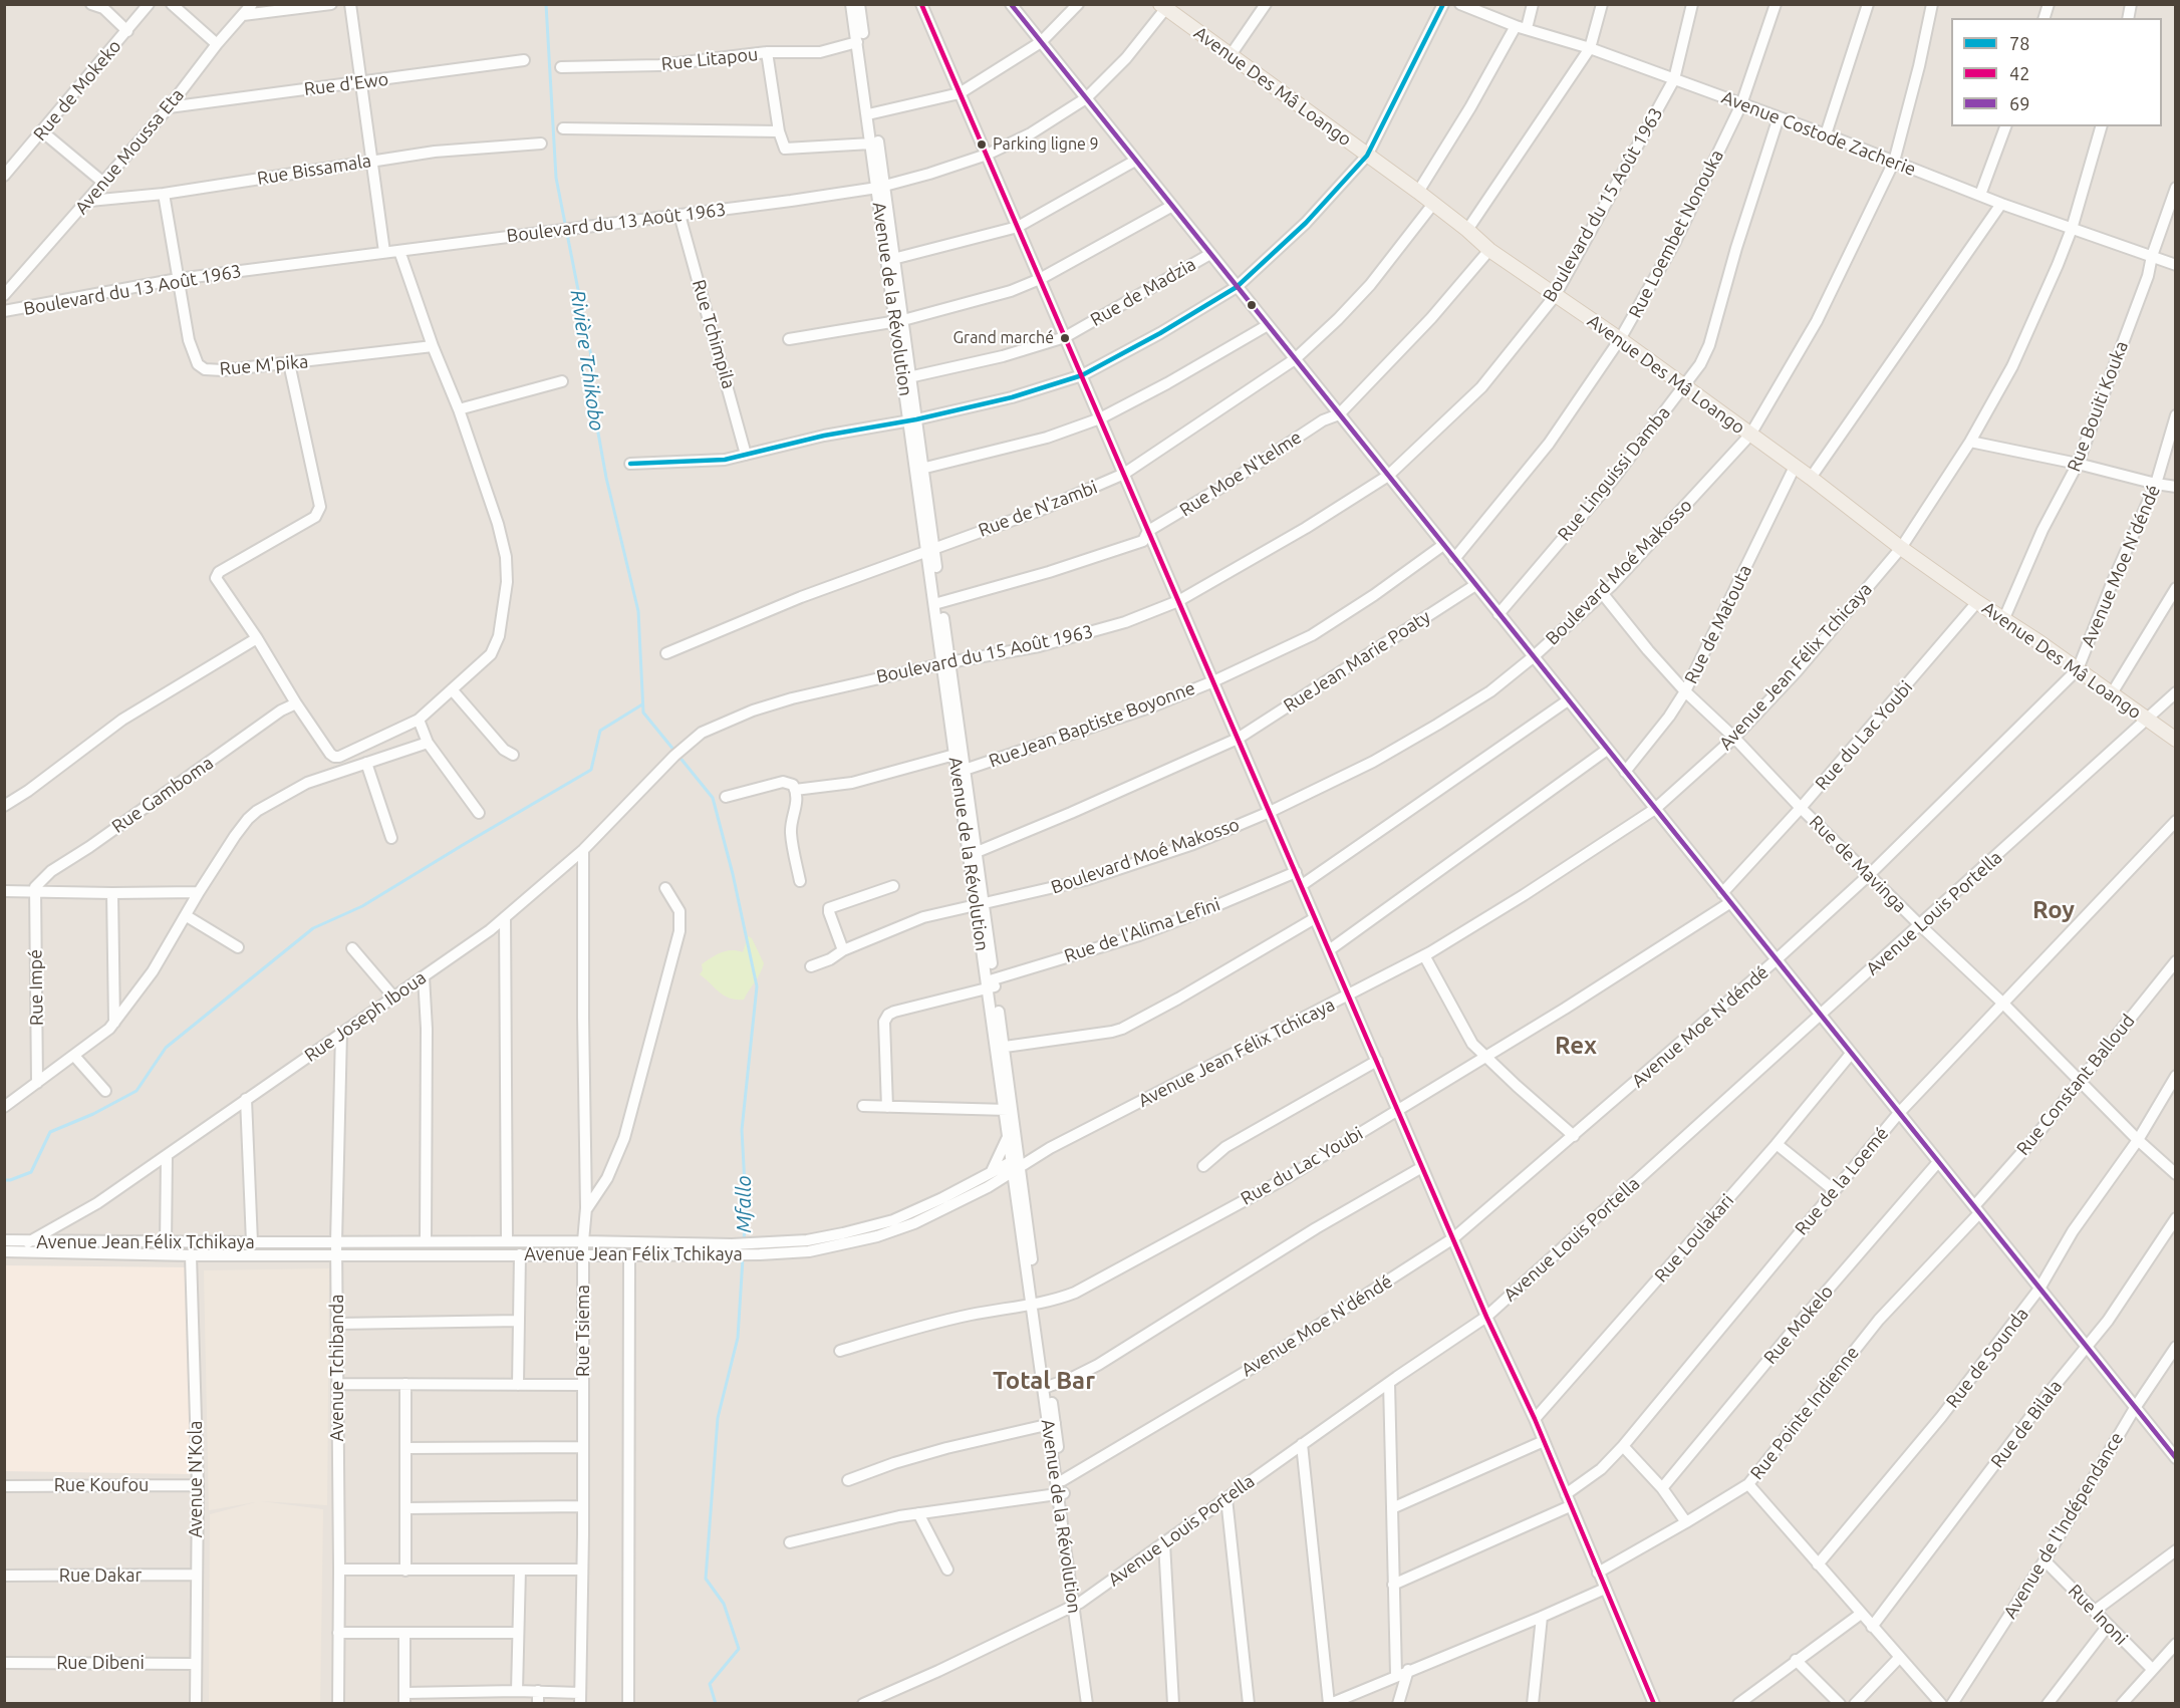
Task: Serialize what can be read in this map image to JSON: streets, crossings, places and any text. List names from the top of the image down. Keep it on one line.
{"streets":{"main road":["Avenue Des Mâ Loango"],"street":["Rue Litapou","Rue d'Ewo","Rue de Mokeko","Avenue Costode Zacherie","Avenue Moussa Eta","Rue Bissamala","Boulevard du 15 Août 1963","Boulevard du 13 Août 1963","Rue Loembet Nonouka","Rue de Madzia","Avenue de la Révolution","Rue Tchimpila","Rue M'pika","Rue Bouiti Kouka","Rue Moe N'telme","Rue Linguissi Damba","Rue de N'zambi","Avenue Moe N'déndé","Boulevard Moé Makosso","Rue de Matouta","RueJean Marie Poaty","Avenue Jean Félix Tchicaya","RueJean Baptiste Boyonne","Rue du Lac Youbi","Rue Gamboma","Rue de Mavinga","Avenue Louis Portella","Rue de l'Alima Lefini","Rue Impé","Rue Joseph Iboua","Rue Constant Balloud","Rue de la Loemé","Rue Loulakari","Avenue Jean Félix Tchikaya","Rue Mokelo","Rue Tsiema","Rue de Sounda","Avenue Tchibanda","Rue Pointe Indienne","Rue de Bilala","Avenue N'Kola","Rue Koufou","Avenue de l'Indépendance","Rue Dakar","Rue Inoni","Rue Dibeni"]},"crossings":[["Rue Litapou","Avenue de la Révolution"],["Rue d'Ewo","Avenue Moussa Eta"],["Avenue Des Mâ Loango","Boulevard du 15 Août 1963"],["Avenue Des Mâ Loango","Boulevard du 13 Août 1963"],["Avenue Des Mâ Loango","Rue Loembet Nonouka"],["Avenue Des Mâ Loango","Rue Bouiti Kouka"],["Avenue Des Mâ Loango","Rue Moe N'telme"],["Avenue Des Mâ Loango","Rue Linguissi Damba"],["Avenue Des Mâ Loango","Rue de N'zambi"],["Avenue Des Mâ Loango","Avenue Moe N'déndé"],["Avenue Des Mâ Loango","Boulevard Moé Makosso"],["Avenue Des Mâ Loango","Rue de Matouta"],["Avenue Des Mâ Loango","Avenue Jean Félix Tchicaya"],["Avenue Des Mâ Loango","Rue du Lac Youbi"],["Avenue Des Mâ Loango","Avenue Louis Portella"],["Avenue Costode Zacherie","Boulevard du 15 Août 1963"],["Avenue Costode Zacherie","Rue Loembet Nonouka"],["Avenue Costode Zacherie","Rue Bouiti Kouka"],["Avenue Costode Zacherie","Rue Linguissi Damba"],["Avenue Costode Zacherie","Boulevard Moé Makosso"],["Avenue Costode Zacherie","Avenue Jean Félix Tchicaya"],["Avenue Moussa Eta","Rue Bissamala"],["Rue Bissamala","Rue M'pika"],["Boulevard du 15 Août 1963","Avenue de la Révolution"],["Boulevard du 15 Août 1963","Rue Joseph Iboua"],["Boulevard du 13 Août 1963","Avenue de la Révolution"],["Boulevard du 13 Août 1963","Rue Tchimpila"],["Boulevard du 13 Août 1963","Rue M'pika"],["Rue de Madzia","Avenue de la Révolution"],["Avenue de la Révolution","Rue Moe N'telme"],["Avenue de la Révolution","Rue de N'zambi"],["Avenue de la Révolution","Avenue Moe N'déndé"],["Avenue de la Révolution","Boulevard Moé Makosso"],["Avenue de la Révolution","RueJean Marie Poaty"],["Avenue de la Révolution","Avenue Jean Félix Tchicaya"],["Avenue de la Révolution","RueJean Baptiste Boyonne"],["Avenue de la Révolution","Rue du Lac Youbi"],["Avenue de la Révolution","Avenue Louis Portella"],["Avenue de la Révolution","Rue de l'Alima Lefini"],["Avenue de la Révolution","Avenue Jean Félix Tchikaya"],["Avenue Moe N'déndé","Rue de Mavinga"],["Boulevard Moé Makosso","Rue de Mavinga"],["Rue de Matouta","Rue de Mavinga"],["Avenue Jean Félix Tchicaya","Rue de Mavinga"],["Avenue Jean Félix Tchicaya","Avenue Jean Félix Tchikaya"],["Rue du Lac Youbi","Rue de Mavinga"],["Rue Gamboma","Rue Impé"],["Rue de Mavinga","Avenue Louis Portella"],["Rue de Mavinga","Rue Constant Balloud"],["Rue de Mavinga","Rue de la Loemé"],["Rue de Mavinga","Rue de Sounda"],["Rue Joseph Iboua","Avenue Jean Félix Tchikaya"],["Rue Joseph Iboua","Rue Tsiema"],["Rue Joseph Iboua","Avenue Tchibanda"],["Rue Constant Balloud","Rue Pointe Indienne"],["Avenue Jean Félix Tchikaya","Rue Tsiema"],["Avenue Jean Félix Tchikaya","Avenue Tchibanda"],["Avenue Jean Félix Tchikaya","Avenue N'Kola"],["Avenue N'Kola","Rue Koufou"],["Avenue N'Kola","Rue Dakar"],["Avenue N'Kola","Rue Dibeni"],["Avenue de l'Indépendance","Rue Inoni"]],"districts":["Roy","Rex","Total Bar"],"water":["Rivière Tchikobo","Mfallo"],"places":["Parking ligne 9","Grand marché"],"lines":["transit line 78","transit line 42","transit line 69"],"legend":["78","42","69"]}
